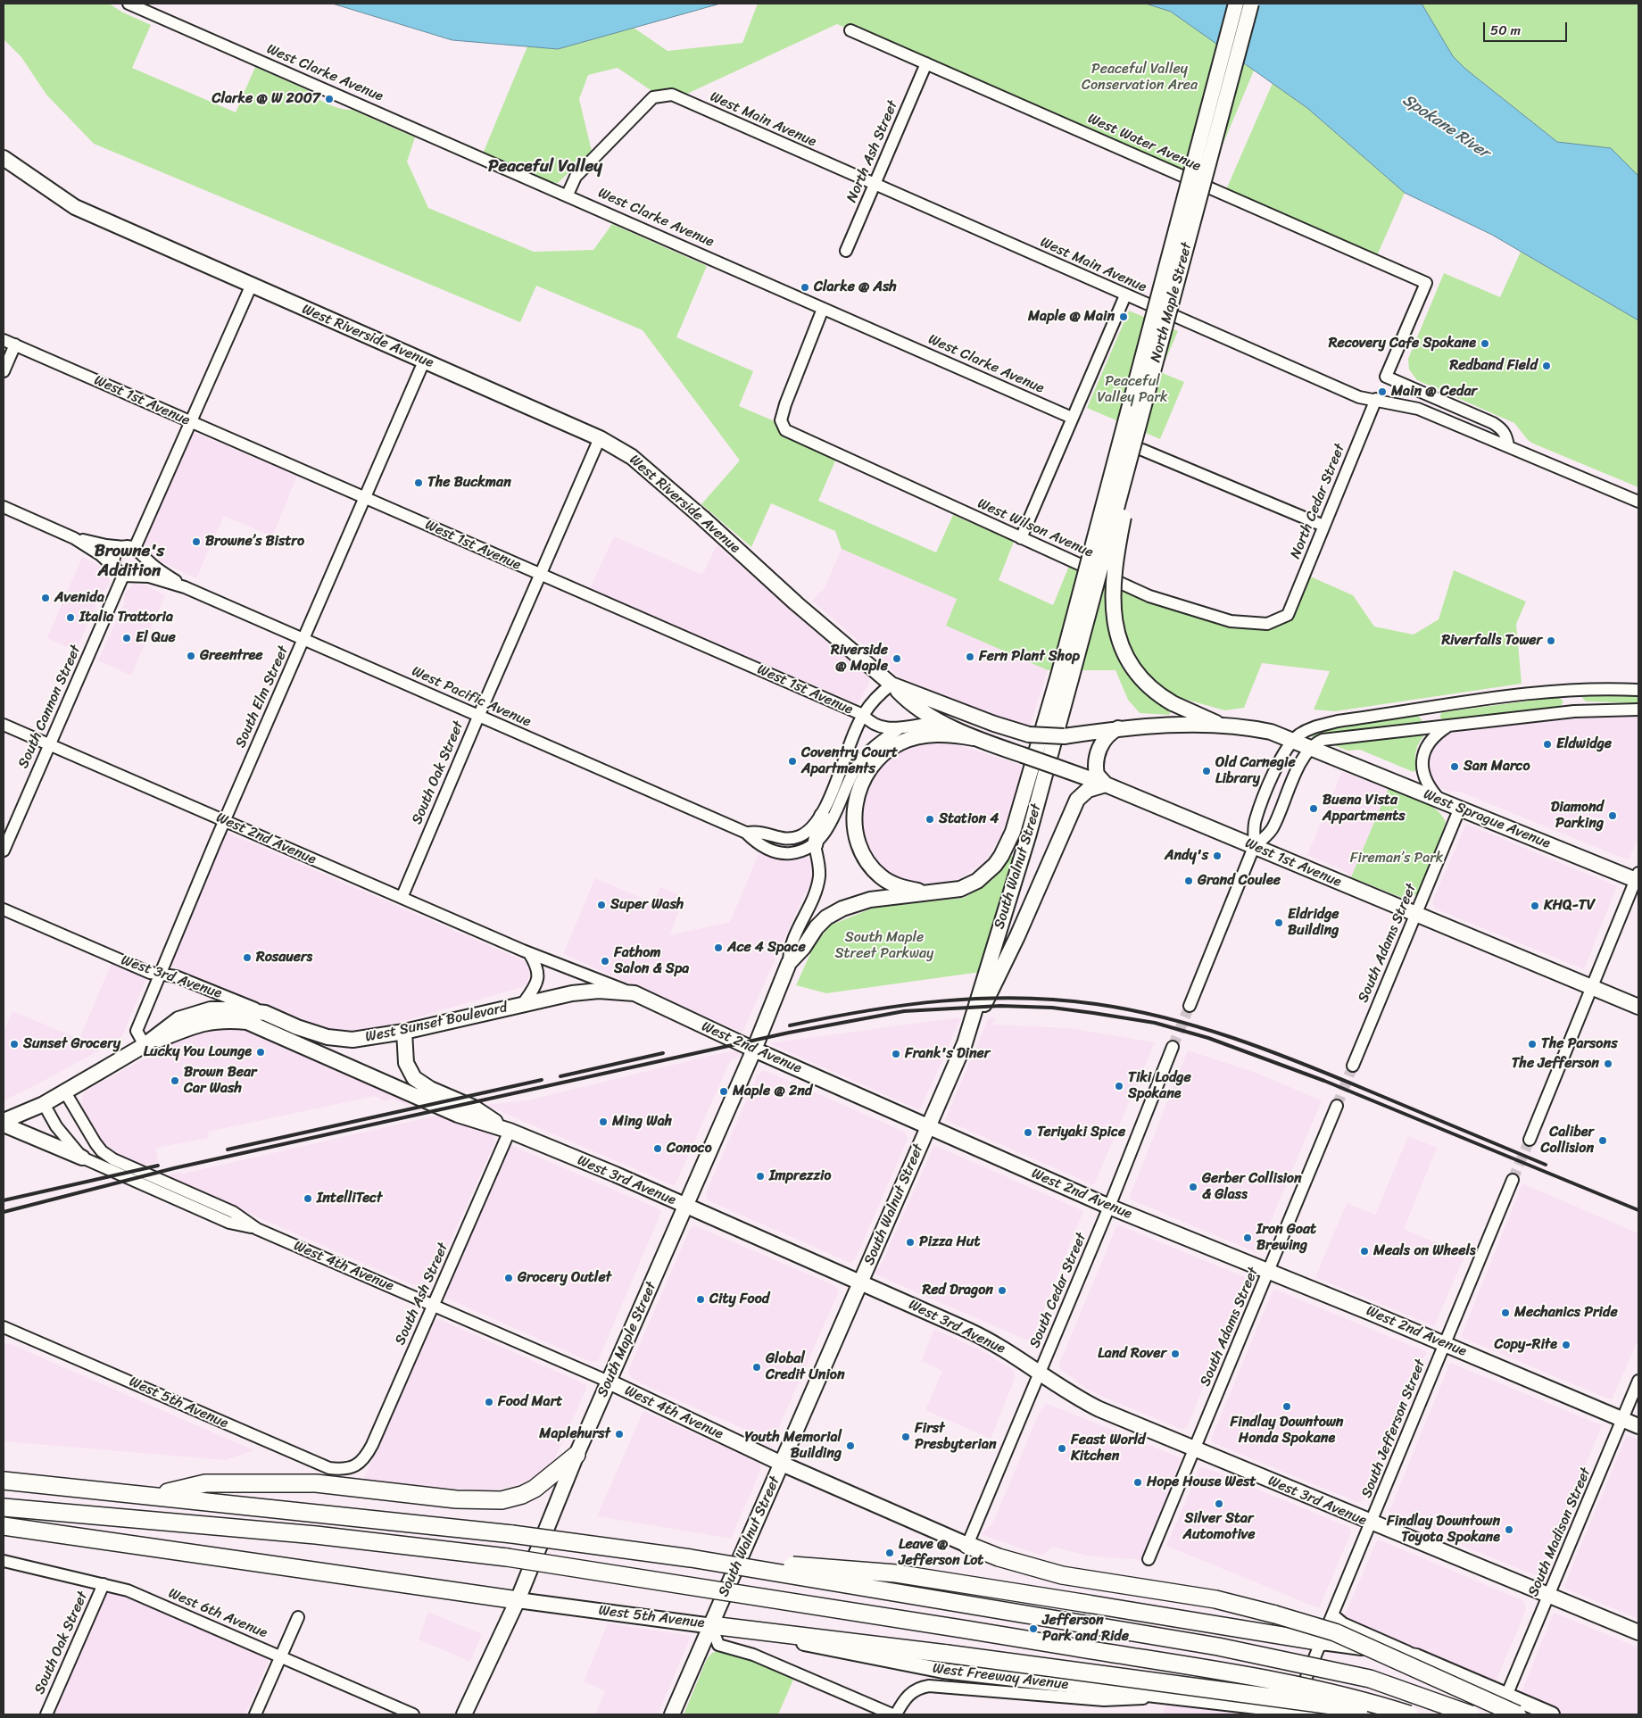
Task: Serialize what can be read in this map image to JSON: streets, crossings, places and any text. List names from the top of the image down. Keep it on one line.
{"streets":{"main road":["North Maple Street","West Riverside Avenue","West 1st Avenue","West Sprague Avenue","West 2nd Avenue","South Walnut Street","West 3rd Avenue","West Sunset Boulevard","West 4th Avenue","South Maple Street","West 5th Avenue","West Freeway Avenue"],"street":["West Clarke Avenue","West Main Avenue","West Water Avenue","North Ash Street","North Cedar Street","West Wilson Avenue","South Elm Street","West Pacific Avenue","South Cannon Street","South Oak Street","South Adams Street","South Cedar Street","South Ash Street","South Jefferson Street","South Madison Street","West 6th Avenue"]},"crossings":[["West Clarke Avenue","West Main Avenue"],["West Clarke Avenue","West Wilson Avenue"],["West Main Avenue","West Water Avenue"],["West Main Avenue","North Ash Street"],["West Main Avenue","North Cedar Street"],["West Water Avenue","North Ash Street"],["North Maple Street","South Walnut Street"],["North Maple Street","South Maple Street"],["West Riverside Avenue","West 1st Avenue"],["West Riverside Avenue","South Elm Street"],["West Riverside Avenue","South Oak Street"],["West Riverside Avenue","West Sprague Avenue"],["West Riverside Avenue","South Maple Street"],["West 1st Avenue","South Elm Street"],["West 1st Avenue","South Oak Street"],["West 1st Avenue","South Adams Street"],["West 1st Avenue","South Maple Street"],["North Cedar Street","West Wilson Avenue"],["South Elm Street","West Pacific Avenue"],["South Elm Street","West 2nd Avenue"],["South Elm Street","West 3rd Avenue"],["South Elm Street","West Sunset Boulevard"],["West Pacific Avenue","South Cannon Street"],["West Pacific Avenue","South Oak Street"],["West Pacific Avenue","South Maple Street"],["South Cannon Street","West 2nd Avenue"],["South Oak Street","West 2nd Avenue"],["South Oak Street","West 6th Avenue"],["West Sprague Avenue","South Adams Street"],["West 2nd Avenue","South Walnut Street"],["West 2nd Avenue","South Adams Street"],["West 2nd Avenue","West Sunset Boulevard"],["West 2nd Avenue","South Cedar Street"],["West 2nd Avenue","South Maple Street"],["West 2nd Avenue","South Jefferson Street"],["West 2nd Avenue","South Madison Street"],["South Walnut Street","West 3rd Avenue"],["South Walnut Street","West 4th Avenue"],["South Walnut Street","South Maple Street"],["South Walnut Street","West 5th Avenue"],["South Walnut Street","West Freeway Avenue"],["South Adams Street","West 3rd Avenue"],["West 3rd Avenue","West Sunset Boulevard"],["West 3rd Avenue","South Cedar Street"],["West 3rd Avenue","South Ash Street"],["West 3rd Avenue","South Maple Street"],["West 3rd Avenue","South Jefferson Street"],["West 3rd Avenue","South Madison Street"],["West Sunset Boulevard","West 4th Avenue"],["West 4th Avenue","South Cedar Street"],["West 4th Avenue","South Ash Street"],["West 4th Avenue","South Maple Street"],["South Ash Street","West 5th Avenue"],["South Maple Street","West 5th Avenue"],["West 5th Avenue","West Freeway Avenue"],["South Jefferson Street","West Freeway Avenue"]],"districts":["Peaceful Valley","Browne's Addition"],"water":["Spokane River"],"parks":["Peaceful Valley Conservation Area","Peaceful Valley Park","Fireman’s Park","South Maple Street Parkway"],"places":["Clarke @ W 2007","Clarke @ Ash","Maple @ Main","Recovery Cafe Spokane","Redband Field","Main @ Cedar","The Buckman","Browne’s Bistro","Avenida","Italia Trattoria","El Que","Riverfalls Tower","Greentree","Fern Plant Shop","Riverside @ Maple","Eldwidge","Coventry Court Apartments","San Marco","Old Carnegie Library","Buena Vista Appartments","Diamond Parking","Station 4","Andy's","Grand Coulee","Super Wash","KHQ-TV","Eldridge Building","Ace 4 Space","Rosauers","Fathom Salon & Spa","Sunset Grocery","The Parsons","Lucky You Lounge","Frank's Diner","The Jefferson","Brown Bear Car Wash","Tiki Lodge Spokane","Maple @ 2nd","Ming Wah","Teriyaki Spice","Caliber Collision","Conoco","Imprezzio","Gerber Collision & Glass","IntelliTect","Iron Goat Brewing","Pizza Hut","Meals on Wheels","Grocery Outlet","Red Dragon","City Food","Mechanics Pride","Copy-Rite","Land Rover","Global Credit Union","Food Mart","Findlay Downtown Honda Spokane","Maplehurst","First Presbyterian","Youth Memorial Building","Feast World Kitchen","Hope House West","Silver Star Automotive","Findlay Downtown Toyota Spokane","Leave @ Jefferson Lot","Jefferson Park and Ride"],"scale_bar":"50 m"}
